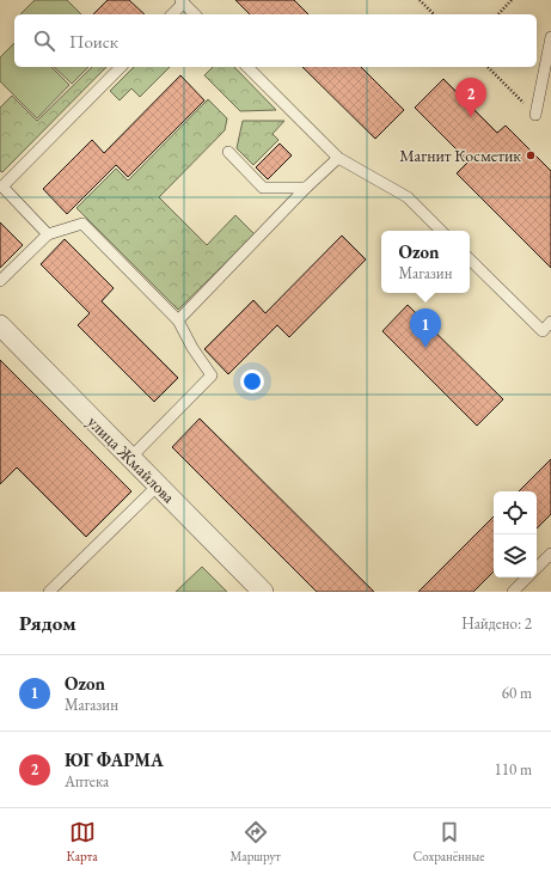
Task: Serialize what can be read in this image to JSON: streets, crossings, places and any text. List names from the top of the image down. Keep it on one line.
{"streets":{"street":["улица Жмайлова"]},"places":["Магнит Косметик"],"page":{"search":"Поиск","pins":["2","1"],"popup":["Ozon","Магазин"],"heading":["Рядом","Найдено: 2"],"list":[{"mark":"1","name":"Ozon","note":"Магазин","value":"60 m"},{"mark":"2","name":"ЮГ ФАРМА","note":"Аптека","value":"110 m"}],"nav":["Карта","Маршрут","Сохранённые"]}}
